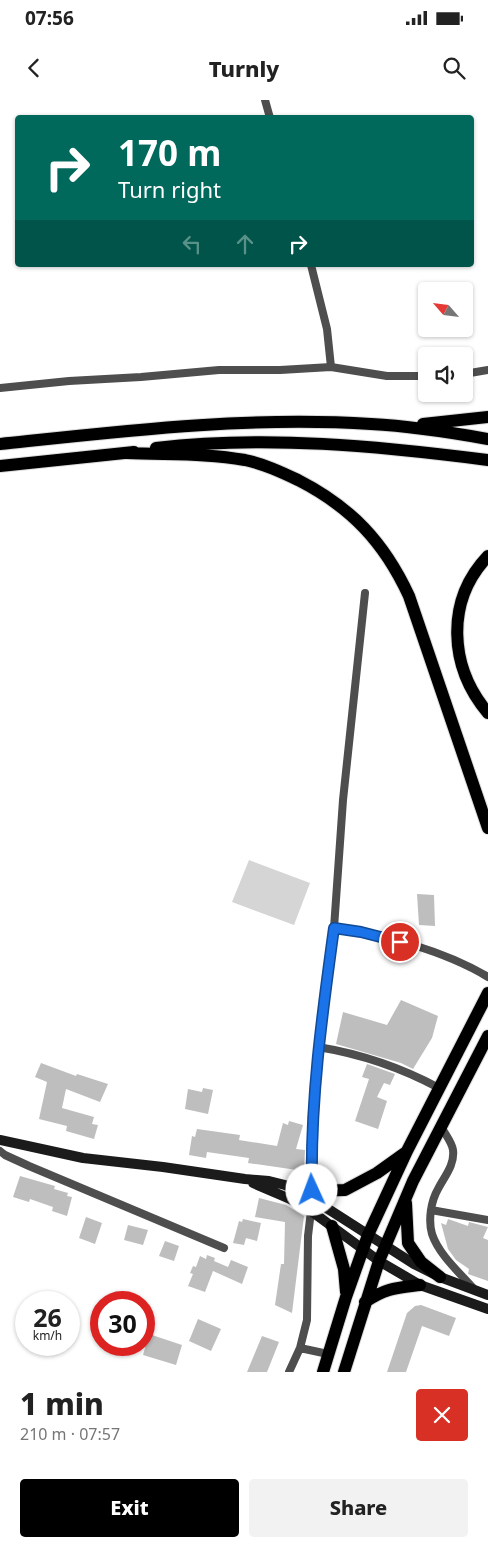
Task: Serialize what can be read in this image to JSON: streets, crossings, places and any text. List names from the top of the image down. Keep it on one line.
{"north":"top left","page":{"status":"07:56","header":"Turnly","turn":["170 m","Turn right"],"speed":"26 km/h","limit":"30","heading":["1 min","210 m · 07:57"],"buttons":["Exit","Share"]}}
